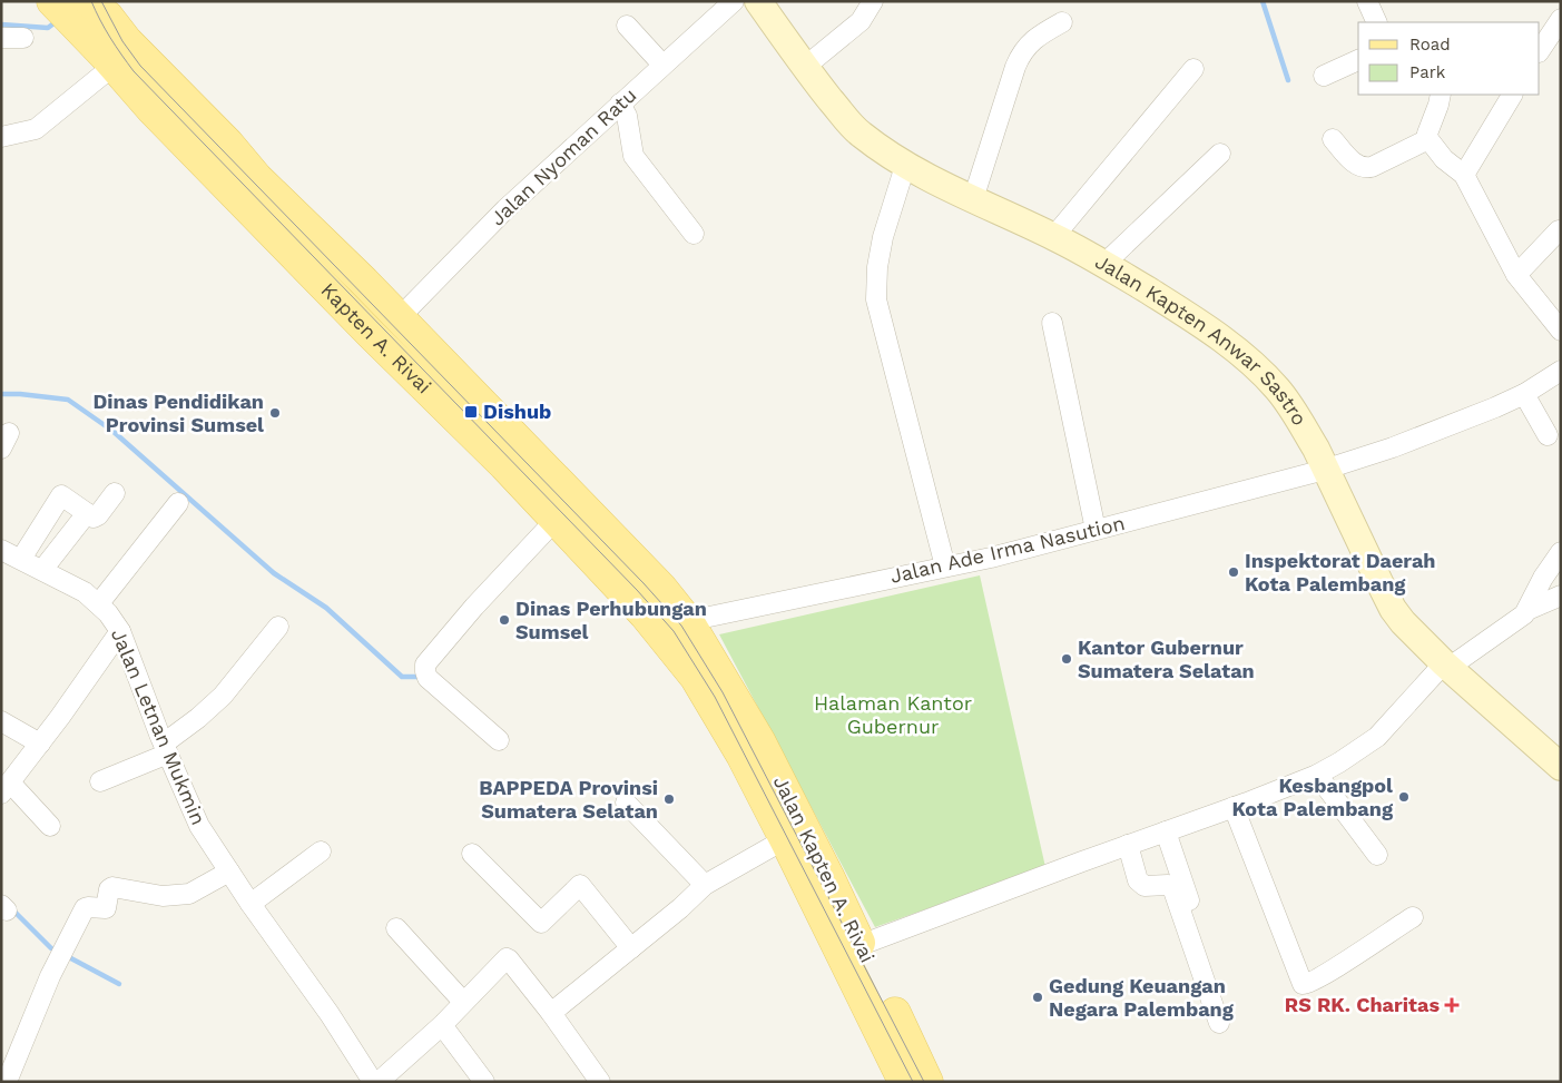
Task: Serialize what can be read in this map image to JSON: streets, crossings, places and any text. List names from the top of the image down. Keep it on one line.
{"streets":{"main road":["Kapten A. Rivai","Jalan Kapten A. Rivai"],"street":["Jalan Nyoman Ratu","Jalan Kapten Anwar Sastro","Jalan Ade Irma Nasution","Jalan Letnan Mukmin"]},"crossings":[["Jalan Nyoman Ratu","Kapten A. Rivai"],["Kapten A. Rivai","Jalan Ade Irma Nasution"],["Kapten A. Rivai","Jalan Kapten A. Rivai"],["Jalan Kapten Anwar Sastro","Jalan Ade Irma Nasution"]],"parks":["Halaman Kantor Gubernur"],"places":{"transit":["Dishub"],"other":["Dinas Pendidikan Provinsi Sumsel","Inspektorat Daerah Kota Palembang","Dinas Perhubungan Sumsel","Kantor Gubernur Sumatera Selatan","Kesbangpol Kota Palembang","BAPPEDA Provinsi Sumatera Selatan","Gedung Keuangan Negara Palembang"],"health":["RS RK. Charitas"]},"legend":["Road","Park"]}
